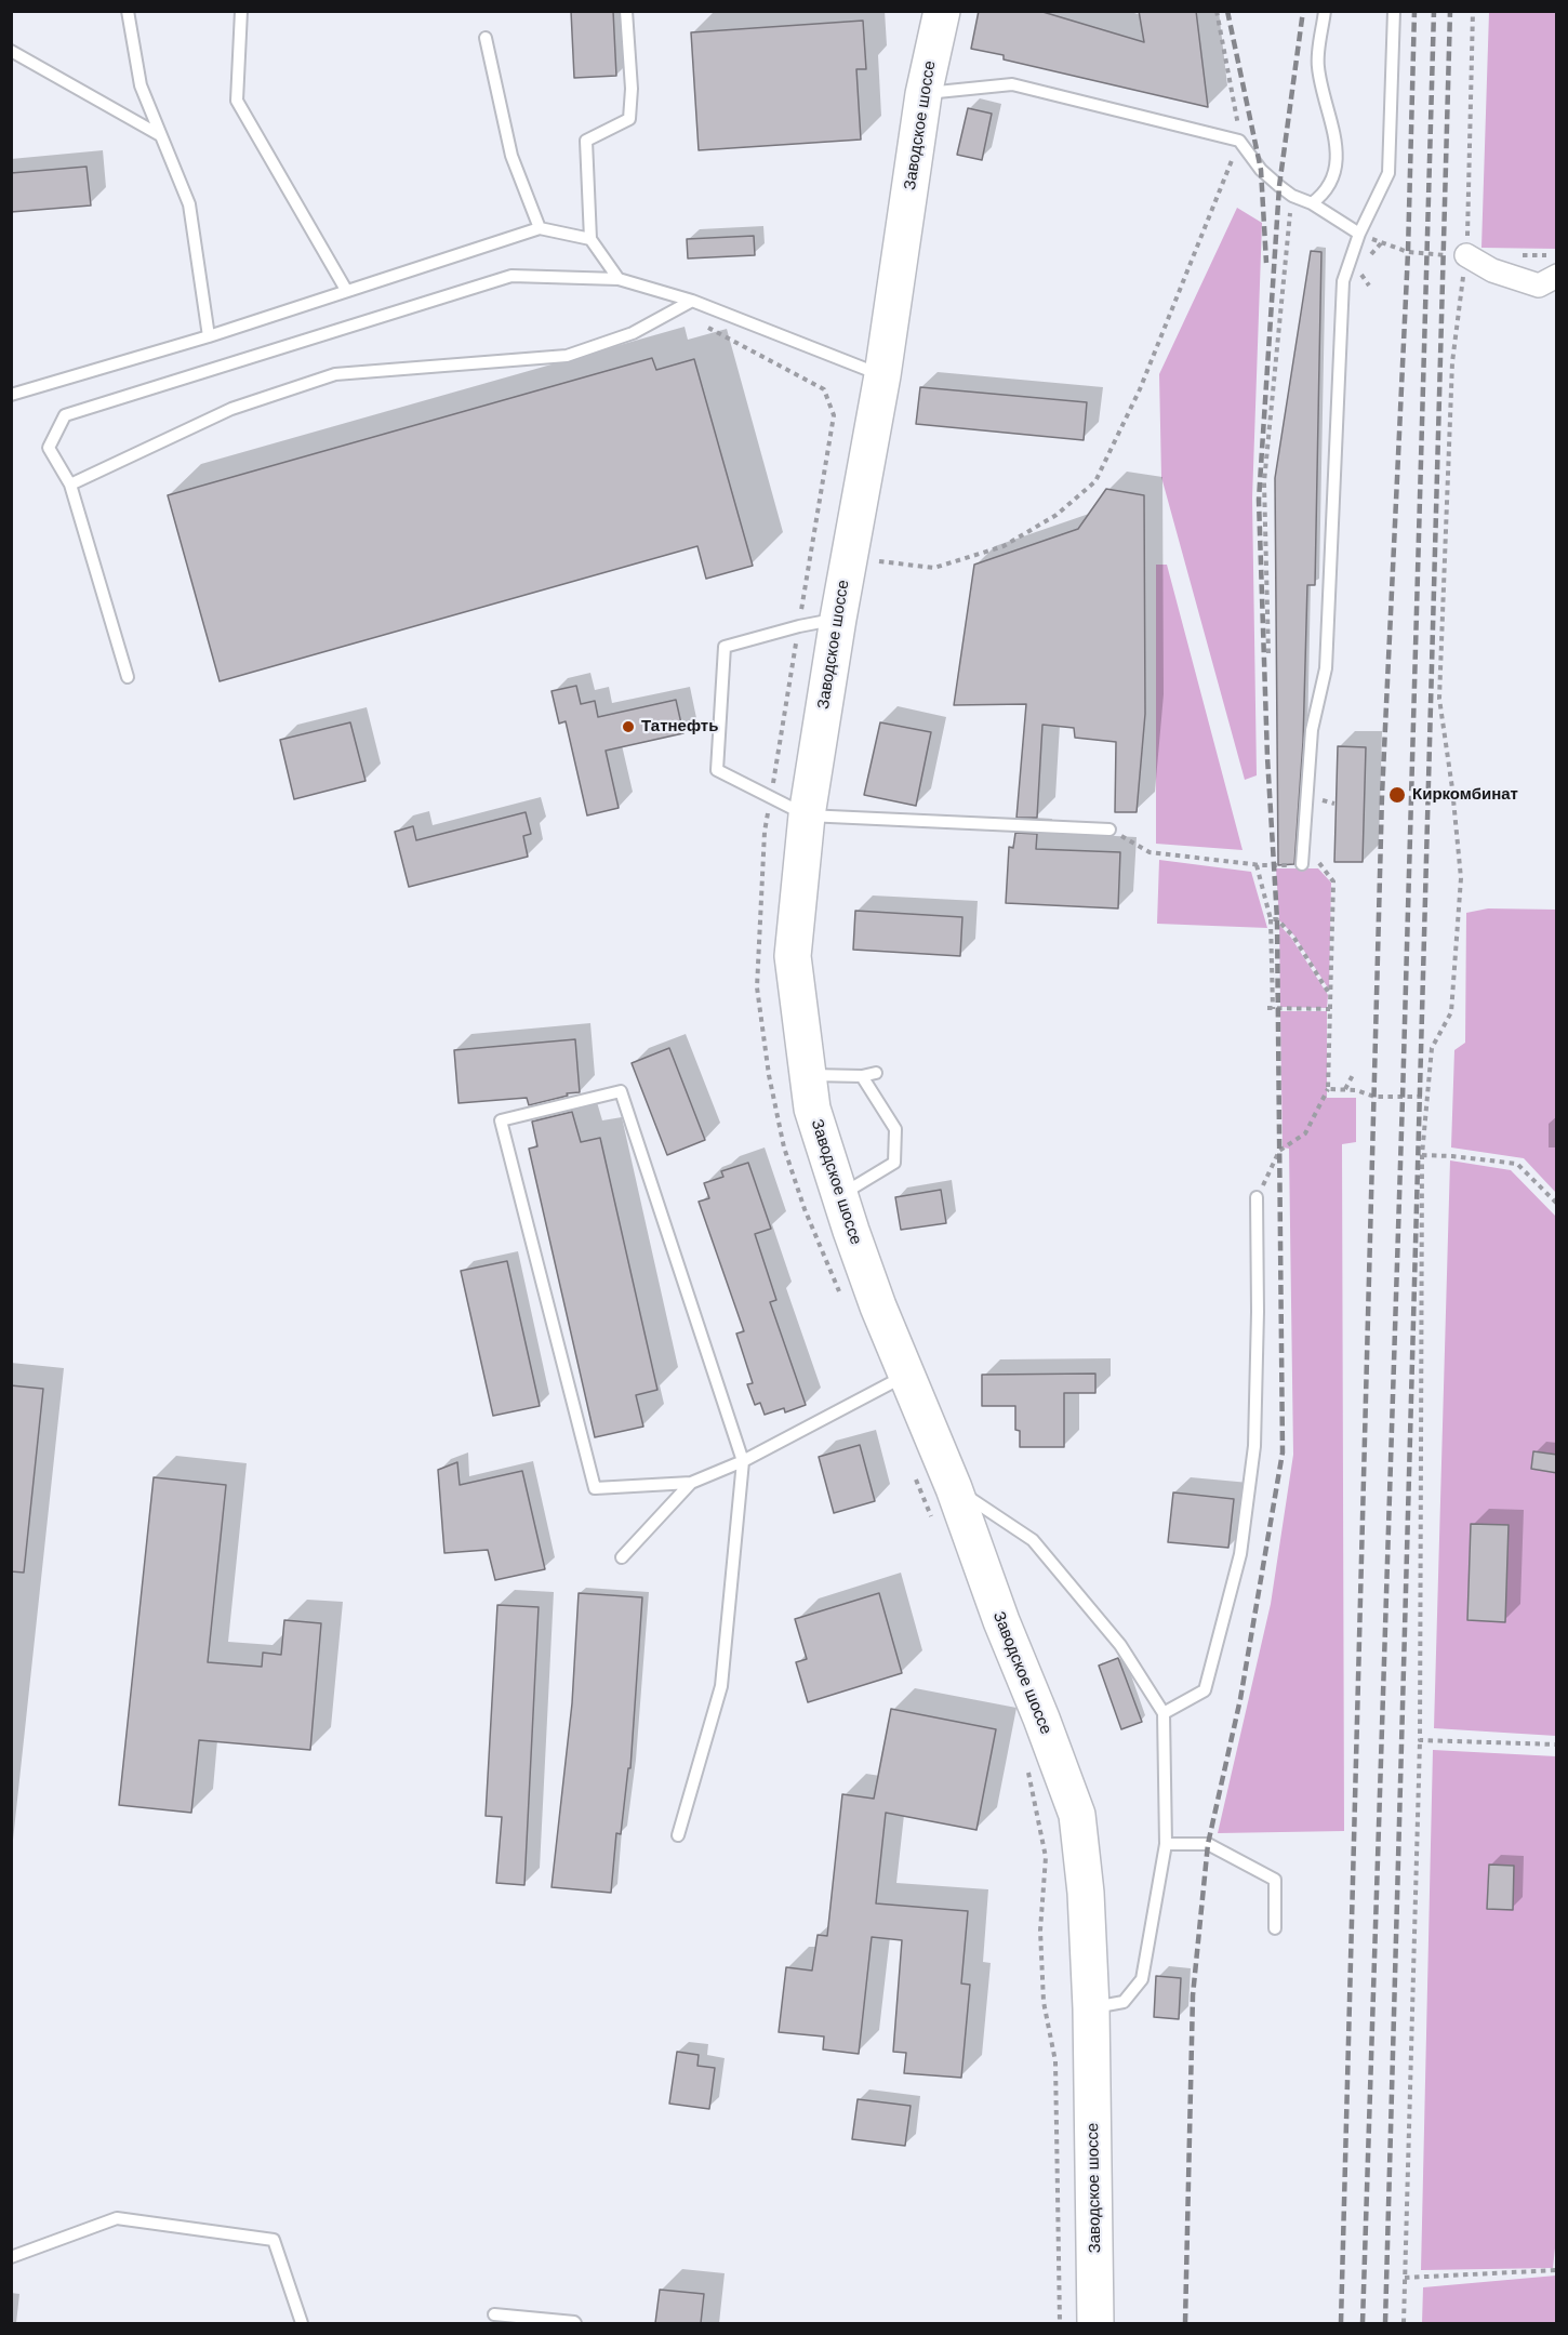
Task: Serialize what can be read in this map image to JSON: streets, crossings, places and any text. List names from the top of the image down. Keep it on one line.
{"streets":{"main road":["Заводское шоссе"]},"places":["Татнефть","Киркомбинат"]}
